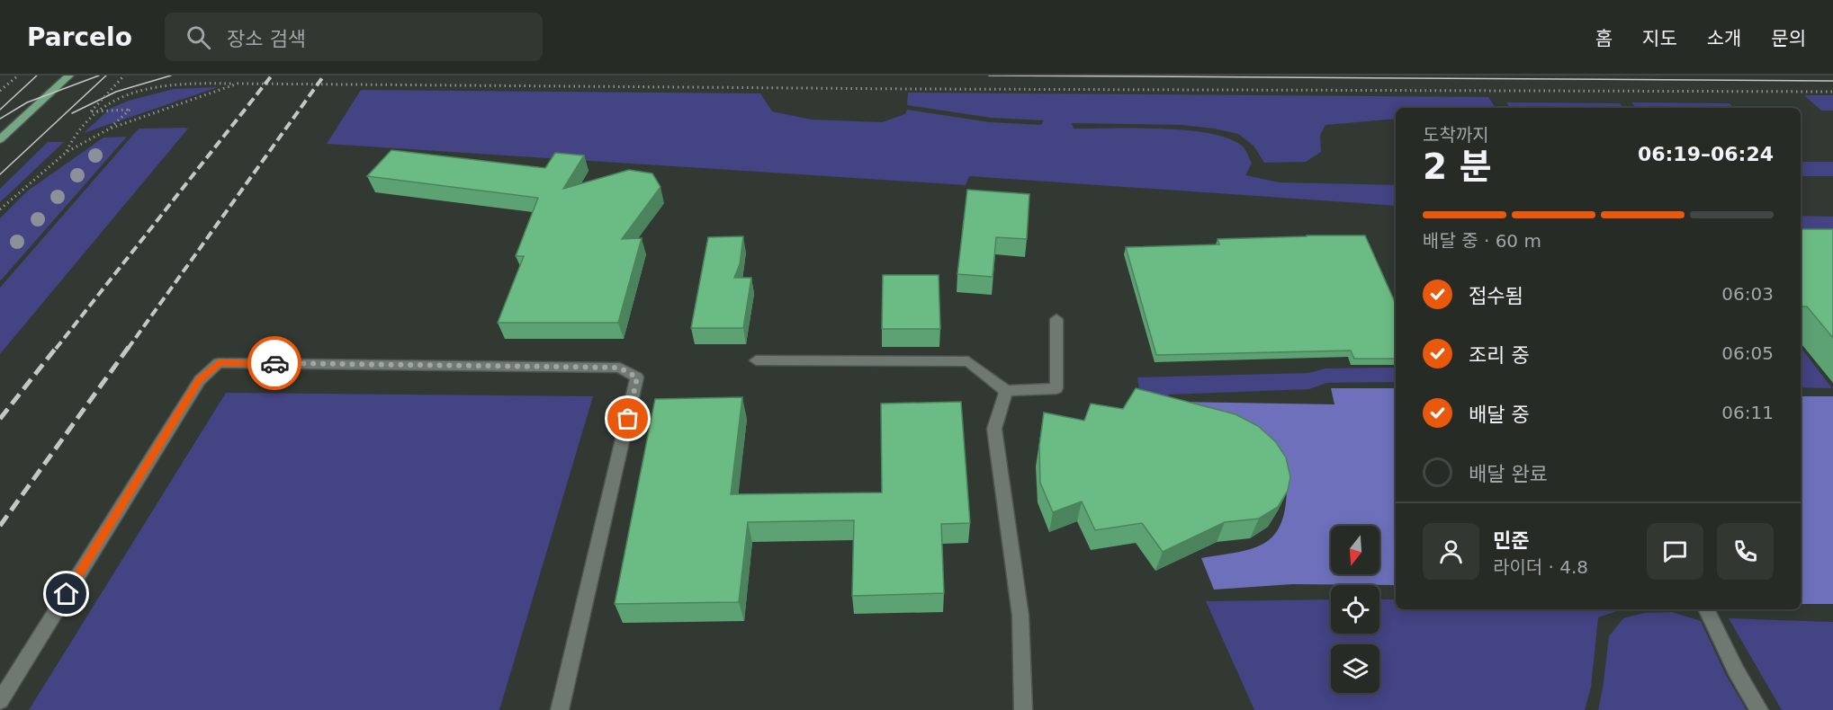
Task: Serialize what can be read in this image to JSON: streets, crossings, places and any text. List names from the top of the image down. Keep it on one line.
{"north":"bottom","page":{"header":"Parcelo","search":"장소 검색","nav":["홈","지도","소개","문의"],"heading":["2 분","도착까지","06:19–06:24"],"panel":["민준","라이더 · 4.8"],"bar":"배달 중 · 60 m","list":[["접수됨","06:03"],["조리 중","06:05"],["배달 중","06:11"],"배달 완료"]}}
